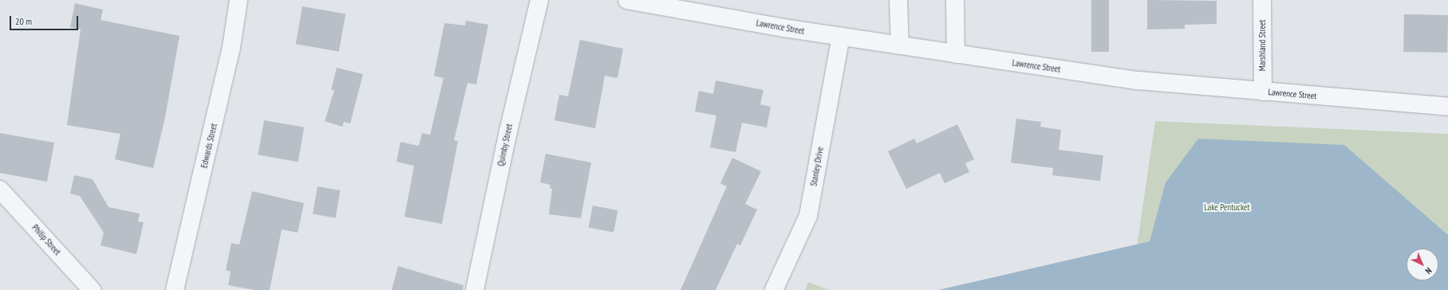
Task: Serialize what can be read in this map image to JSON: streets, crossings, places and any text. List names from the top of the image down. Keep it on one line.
{"streets":{"street":["Lawrence Street","Marshland Street","Quimby Street","Edwards Street","Stanley Drive","Philip Street"]},"crossings":[["Lawrence Street","Marshland Street"],["Lawrence Street","Stanley Drive"]],"parks":["Lake Pentucket"],"scale_bar":"20 m","north":"bottom right"}
